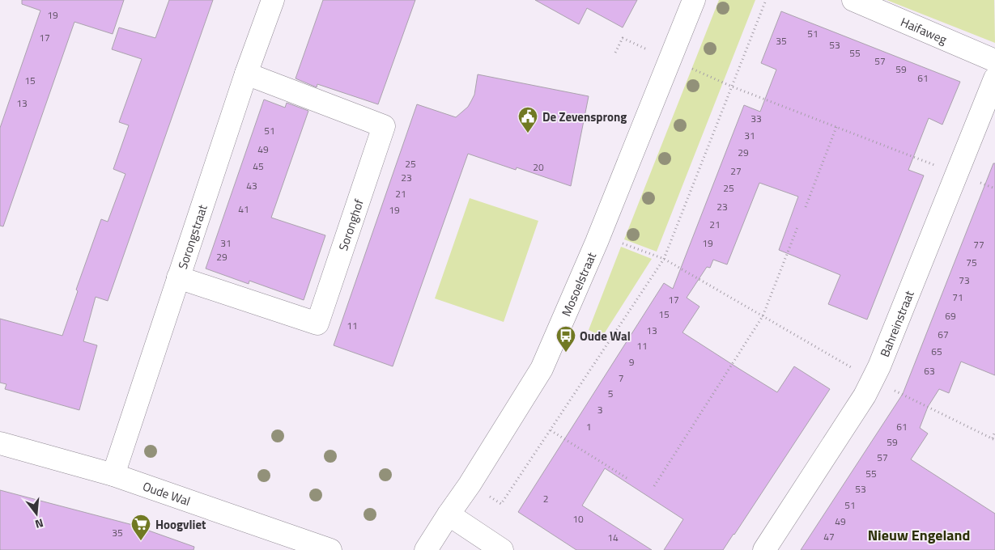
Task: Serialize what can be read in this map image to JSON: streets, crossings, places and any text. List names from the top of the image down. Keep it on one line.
{"streets":{"street":["Haifaweg","Soronghof","Sorongstraat","Mosoelstraat","Bahreinstraat","Oude Wal"]},"crossings":[["Soronghof","Sorongstraat"],["Sorongstraat","Oude Wal"]],"districts":["Nieuw Engeland"],"places":{"public building":["De Zevensprong"],"bus stop":["Oude Wal"],"supermarket":["Hoogvliet"]},"house_numbers":["19","51","17","35","53","55","57","59","61","15","13","33","51","31","49","29","25","45","20","27","23","43","25","21","23","41","19","21","31","19","77","29","75","73","71","17","15","69","11","13","67","11","65","9","63","7","5","3","1","61","59","57","55","53","2","51","10","49","35","47","14"],"north":"bottom"}
